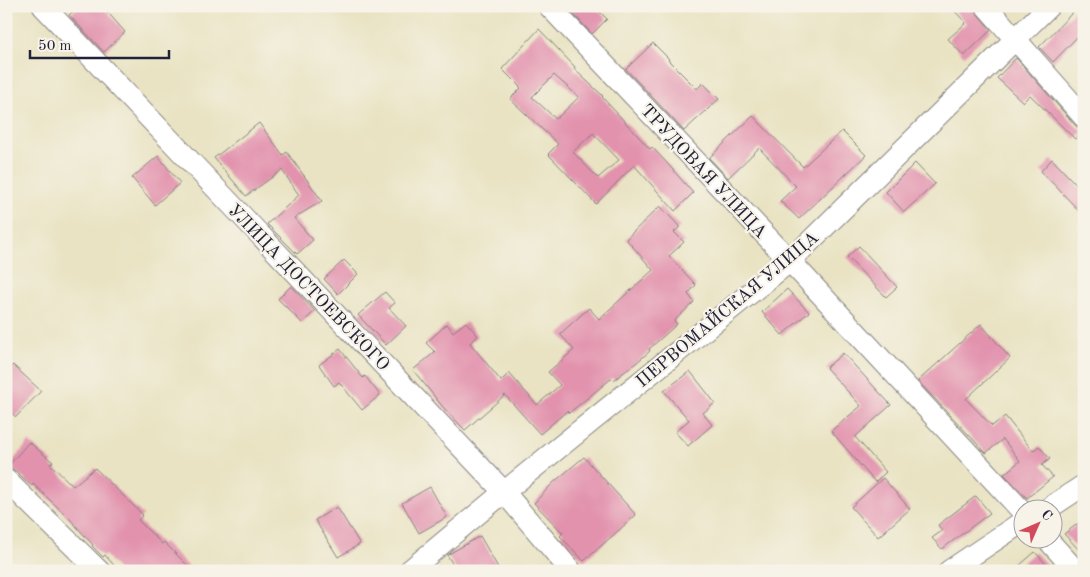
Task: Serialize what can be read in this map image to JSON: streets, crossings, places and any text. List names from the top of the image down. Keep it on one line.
{"streets":{"street":["ТРУДОВАЯ УЛИЦА","УЛИЦА ДОСТОЕВСКОГО","ПЕРВОМАЙСКАЯ УЛИЦА"]},"crossings":[["ТРУДОВАЯ УЛИЦА","ПЕРВОМАЙСКАЯ УЛИЦА"],["УЛИЦА ДОСТОЕВСКОГО","ПЕРВОМАЙСКАЯ УЛИЦА"]],"scale_bar":"50 m","north":"top right"}
